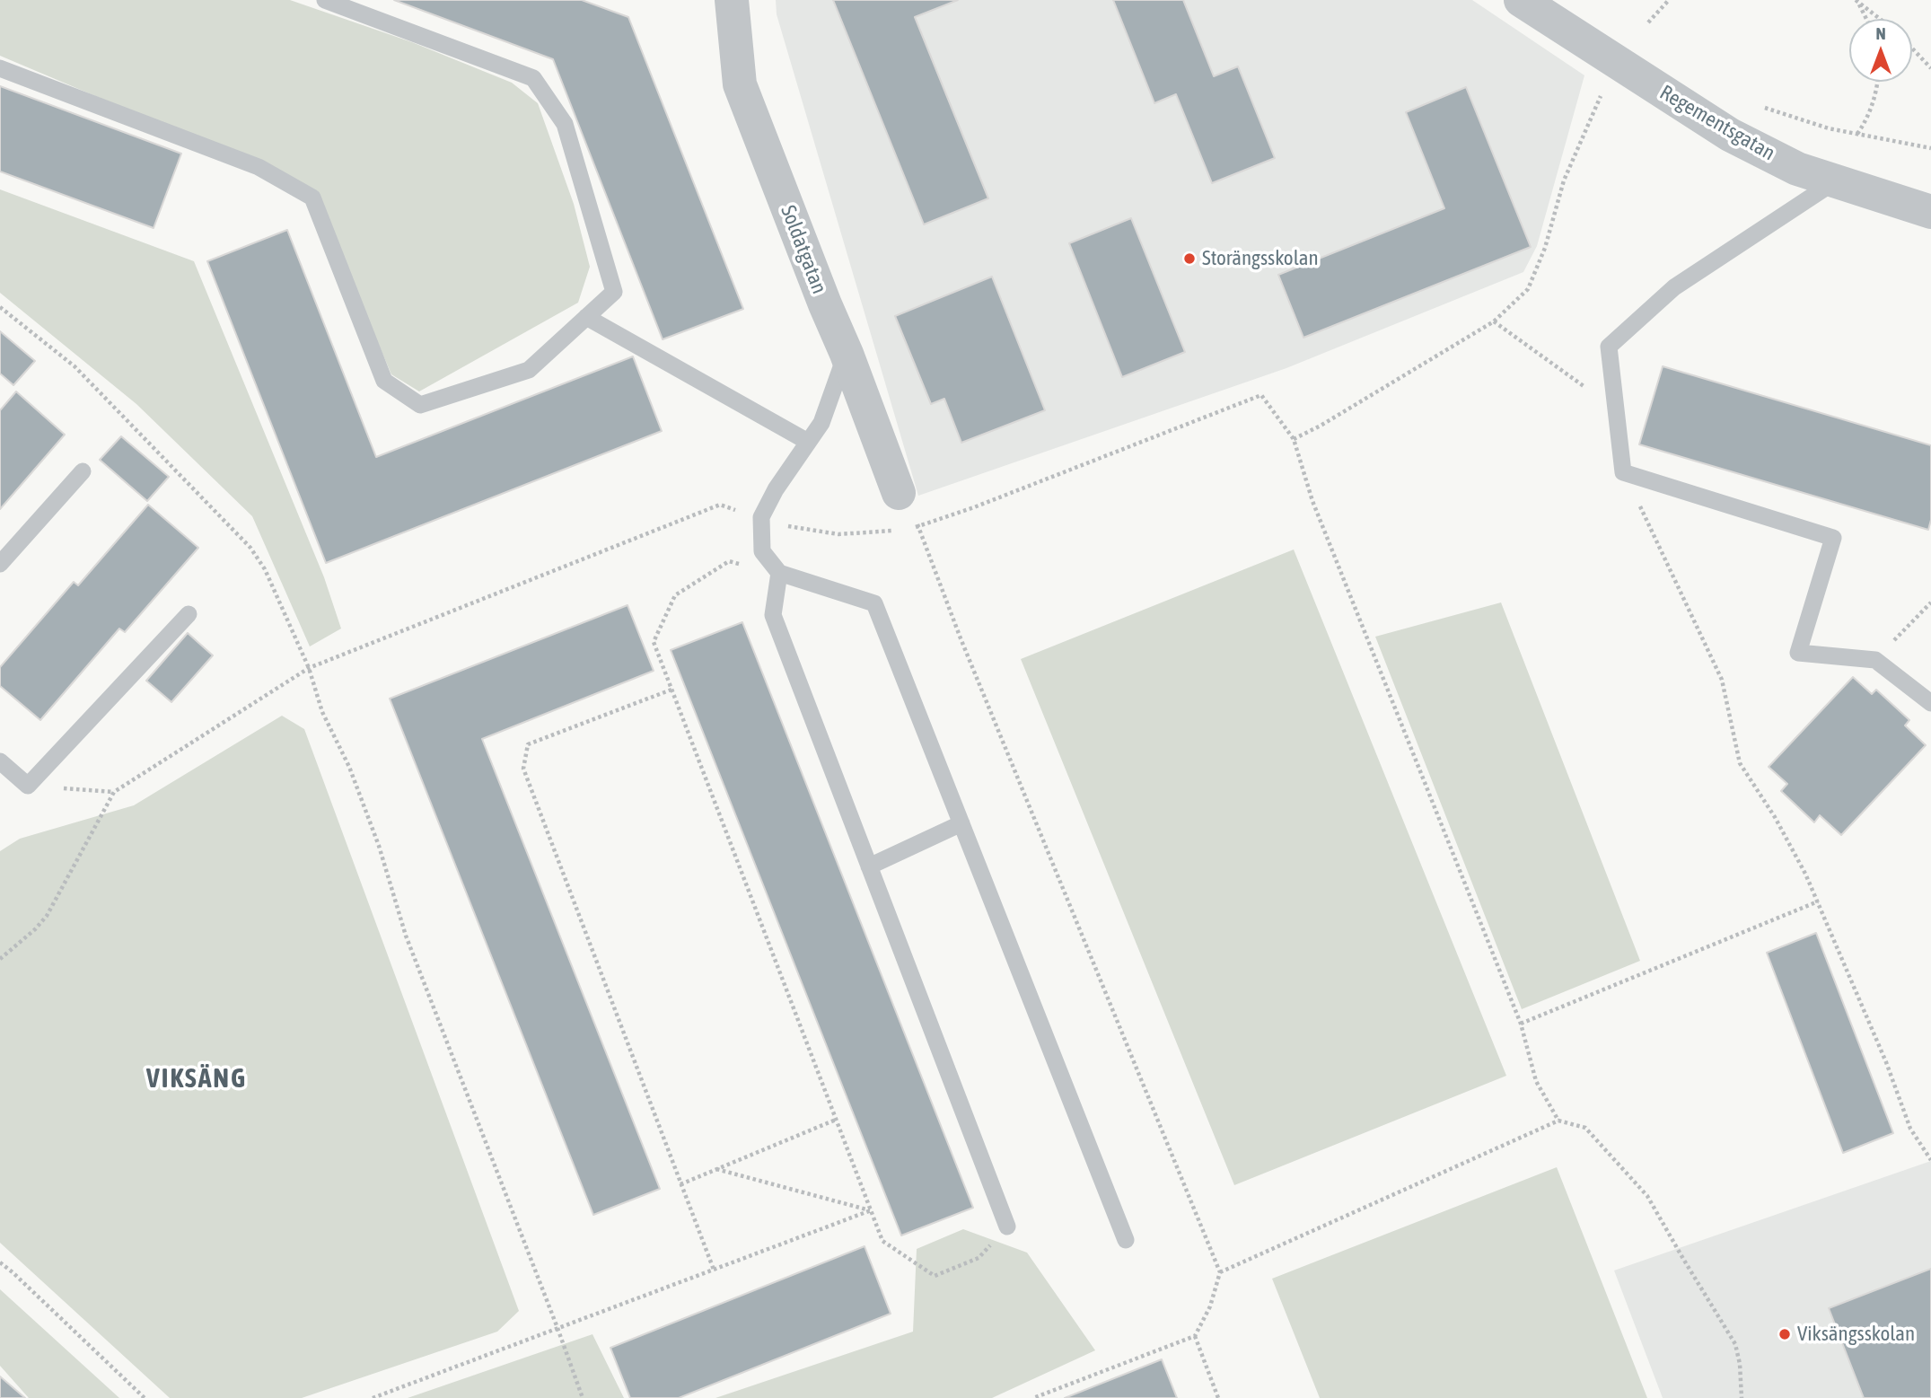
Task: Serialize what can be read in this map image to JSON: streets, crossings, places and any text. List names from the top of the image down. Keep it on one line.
{"streets":{"street":["Regementsgatan","Soldatgatan"]},"districts":["VIKSÄNG"],"places":["Storängsskolan","Viksängsskolan"],"north":"top"}
